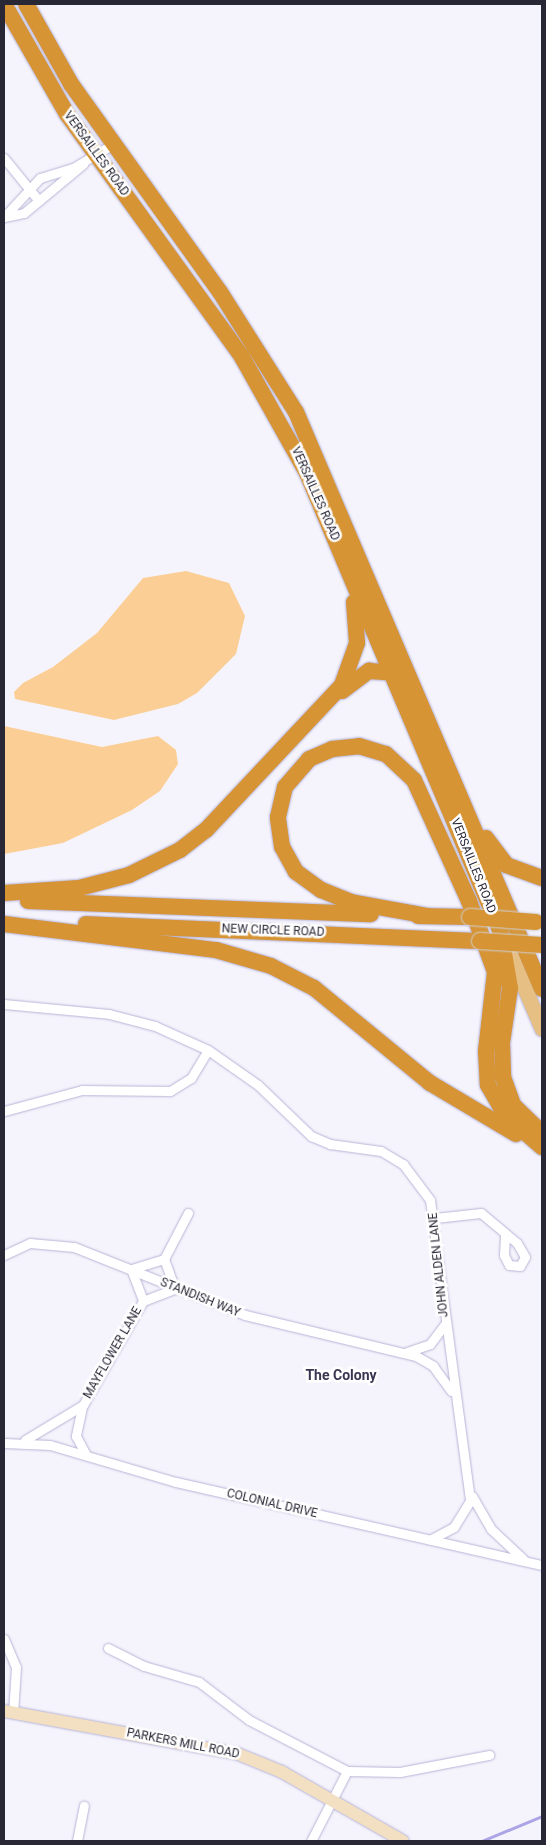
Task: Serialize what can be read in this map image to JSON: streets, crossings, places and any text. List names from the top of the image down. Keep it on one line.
{"streets":{"highway":["VERSAILLES ROAD","NEW CIRCLE ROAD"],"main road":["PARKERS MILL ROAD"],"street":["JOHN ALDEN LANE","STANDISH WAY","MAYFLOWER LANE","COLONIAL DRIVE"]},"crossings":[["JOHN ALDEN LANE","STANDISH WAY"],["JOHN ALDEN LANE","COLONIAL DRIVE"],["STANDISH WAY","MAYFLOWER LANE"],["MAYFLOWER LANE","COLONIAL DRIVE"]],"districts":["The Colony"]}
